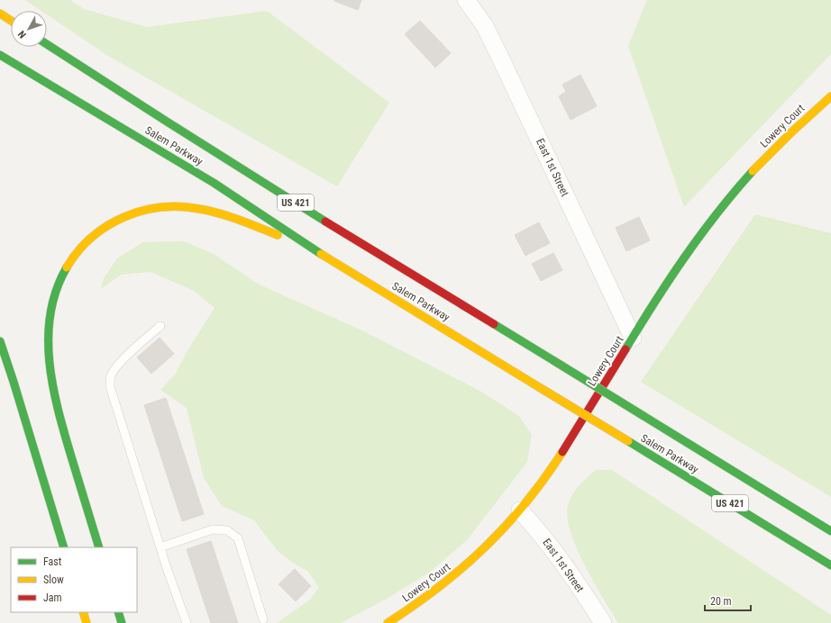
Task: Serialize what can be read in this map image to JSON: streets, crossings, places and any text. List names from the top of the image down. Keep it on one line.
{"streets":{"main road":["Lowery Court","Salem Parkway","US 421"],"street":["East 1st Street"]},"crossings":[["Lowery Court","East 1st Street"]],"legend":["Fast","Slow","Jam"],"scale_bar":"20 m","north":"bottom left"}
